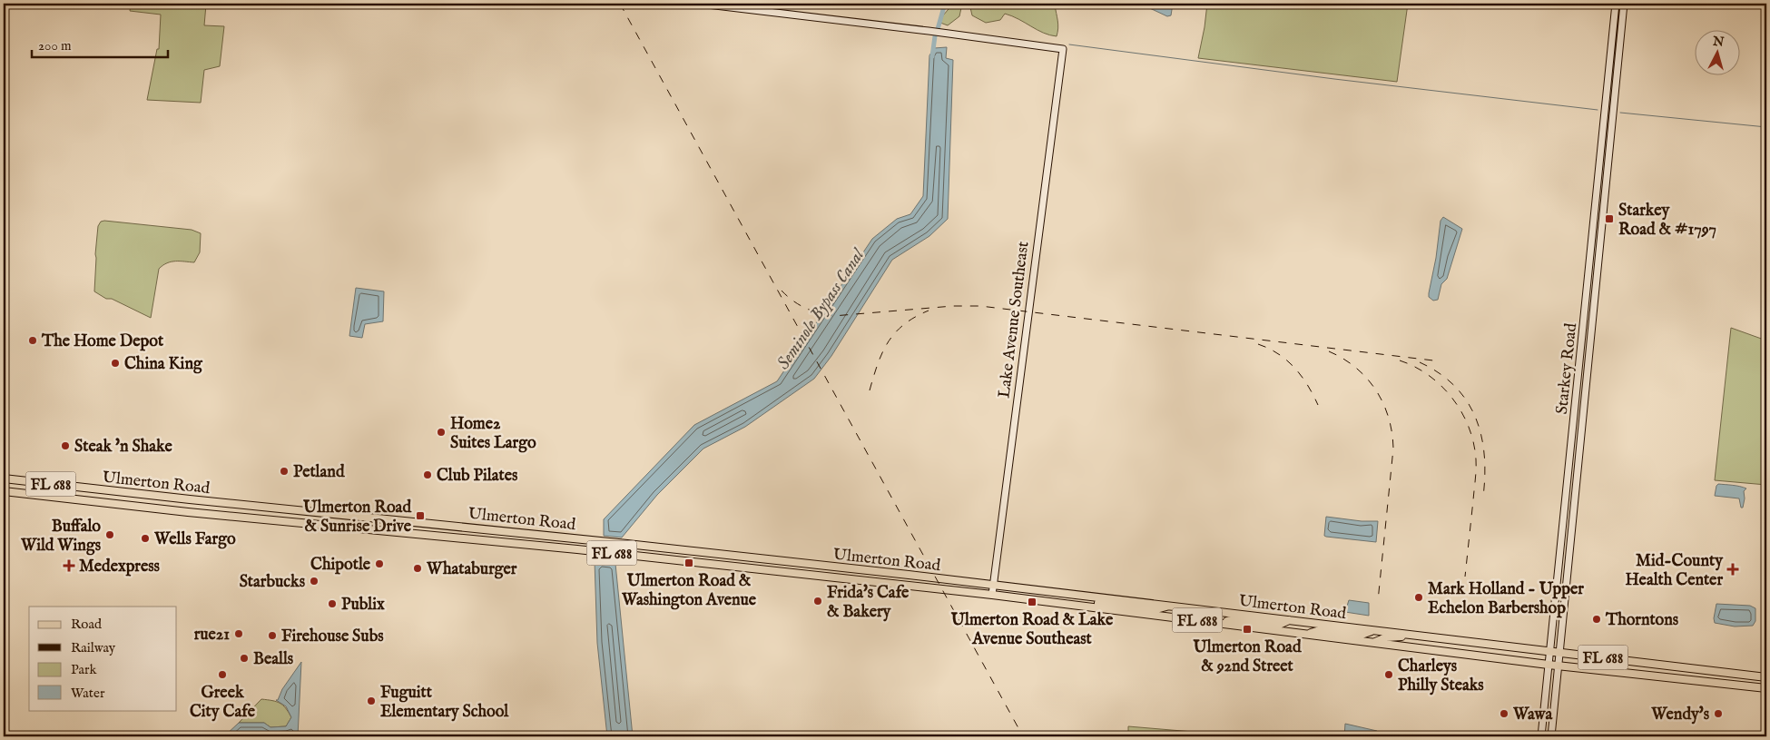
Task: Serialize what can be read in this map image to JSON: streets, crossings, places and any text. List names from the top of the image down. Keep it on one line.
{"streets":{"main road":["Lake Avenue Southeast","Starkey Road","Ulmerton Road","FL 688"]},"crossings":[["Lake Avenue Southeast","Ulmerton Road"],["Starkey Road","Ulmerton Road"]],"water":["Seminole Bypass Canal"],"places":{"transit":["Starkey Road & #1797","Ulmerton Road & Sunrise Drive","Ulmerton Road & Washington Avenue","Ulmerton Road & Lake Avenue Southeast","Ulmerton Road & 92nd Street"],"other":["The Home Depot","China King","Home2 Suites Largo","Steak 'n Shake","Petland","Club Pilates","Buffalo Wild Wings","Wells Fargo","Chipotle","Whataburger","Starbucks","Mark Holland - Upper Echelon Barbershop","Frida's Cafe & Bakery","Publix","Thorntons","rue21","Firehouse Subs","Bealls","Greek City Cafe","Charleys Philly Steaks","Fuguitt Elementary School","Wawa","Wendy's"],"health":["Medexpress","Mid-County Health Center"]},"legend":["Road","Railway","Park","Water"],"scale_bar":"200 m","north":"top"}
